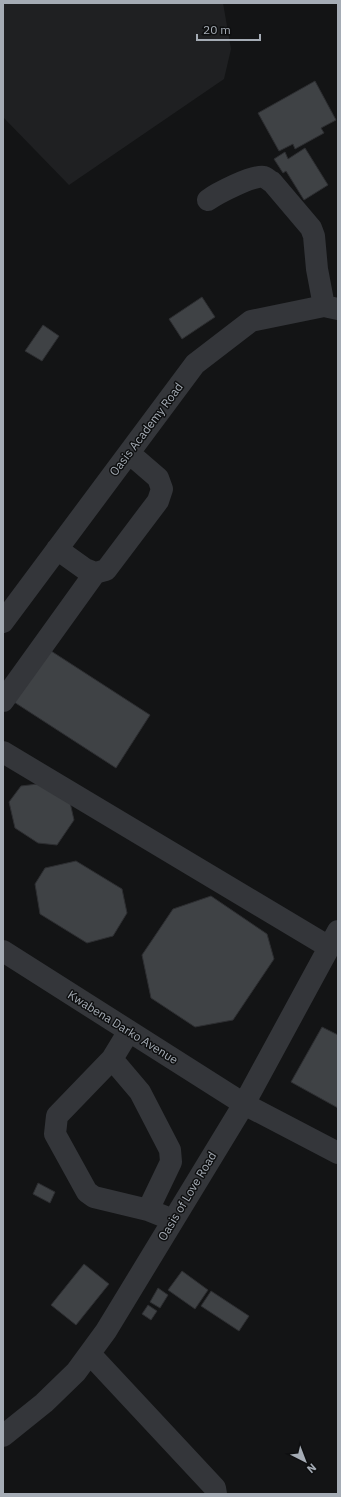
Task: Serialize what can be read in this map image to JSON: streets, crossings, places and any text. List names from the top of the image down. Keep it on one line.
{"streets":{"street":["Oasis Academy Road","Kwabena Darko Avenue","Oasis of Love Road"]},"crossings":[["Kwabena Darko Avenue","Oasis of Love Road"]],"scale_bar":"20 m","north":"bottom right"}
